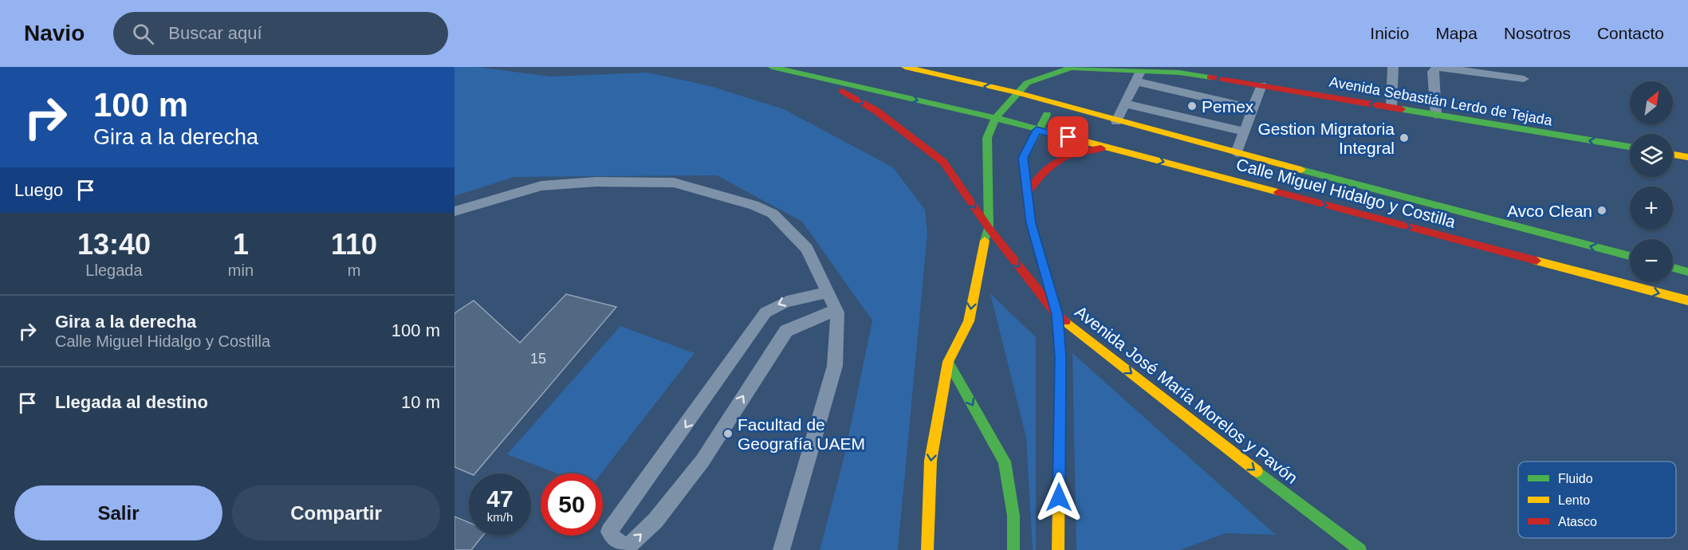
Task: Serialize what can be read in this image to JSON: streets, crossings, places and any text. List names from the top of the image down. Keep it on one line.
{"streets":{"main road":["Avenida Sebastián Lerdo de Tejada","Calle Miguel Hidalgo y Costilla","Avenida José María Morelos y Pavón"]},"crossings":[["Avenida Sebastián Lerdo de Tejada","Calle Miguel Hidalgo y Costilla"],["Calle Miguel Hidalgo y Costilla","Avenida José María Morelos y Pavón"]],"one_way":["Avenida Sebastián Lerdo de Tejada","Avenida José María Morelos y Pavón"],"places":["Pemex","Gestion Migratoria Integral","Avco Clean","Facultad de Geografía UAEM"],"house_numbers":["15"],"legend":["Fluido","Lento","Atasco"],"north":"top right","page":{"header":"Navio","search":"Buscar aquí","nav":["Inicio","Mapa","Nosotros","Contacto"],"turn":["100 m","Gira a la derecha"],"map_buttons":["+","−"],"then":"Luego","eta":["13:40","Llegada","1","min","110","m"],"list":[{"name":"Gira a la derecha","note":"Calle Miguel Hidalgo y Costilla","value":"100 m"},{"name":"Llegada al destino","value":"10 m"}],"speed":"47 km/h","limit":"50","buttons":["Salir","Compartir"]}}
